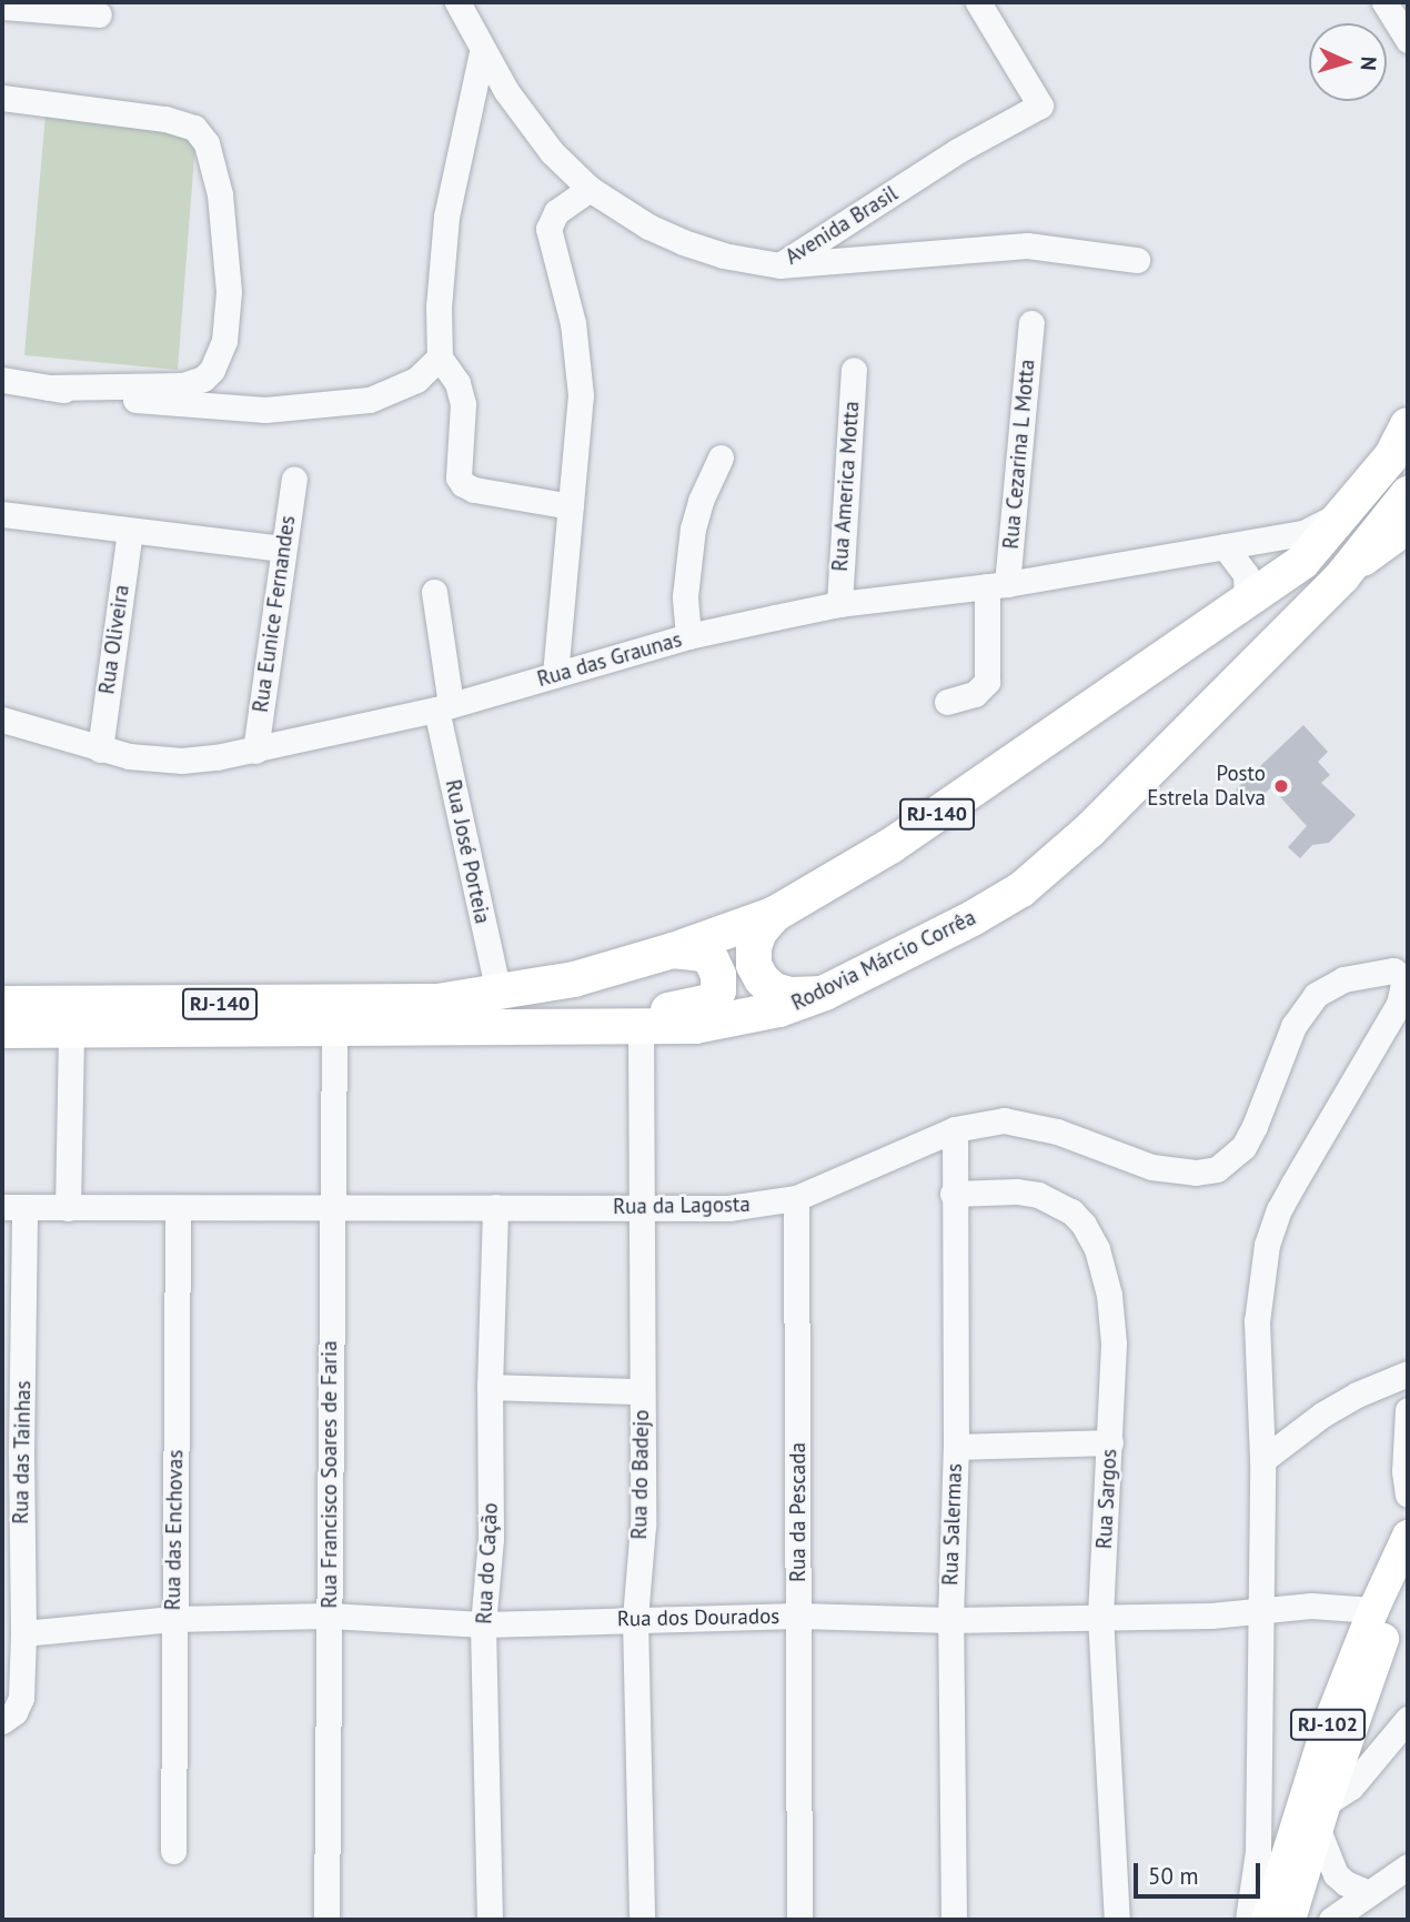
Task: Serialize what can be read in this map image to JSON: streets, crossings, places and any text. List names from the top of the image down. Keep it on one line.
{"streets":{"highway":["RJ-140","Rodovia Márcio Corrêa"],"main road":["RJ-102"],"street":["Avenida Brasil","Rua Cezarina L Motta","Rua America Motta","Rua Eunice Fernandes","Rua Oliveira","Rua das Graunas","Rua José Porteia","Rua da Lagosta","Rua das Tainhas","Rua Francisco Soares de Faria","Rua do Badejo","Rua Sargos","Rua da Pescada","Rua Salermas","Rua das Enchovas","Rua do Cação","Rua dos Dourados"]},"crossings":[["Rua Cezarina L Motta","Rua das Graunas"],["Rua America Motta","Rua das Graunas"],["Rua Eunice Fernandes","Rua das Graunas"],["Rua Oliveira","Rua das Graunas"],["Rua das Graunas","RJ-140"],["Rua das Graunas","Rua José Porteia"],["RJ-140","Rua José Porteia"],["Rodovia Márcio Corrêa","Rua Francisco Soares de Faria"],["Rodovia Márcio Corrêa","Rua do Badejo"],["Rua da Lagosta","Rua das Tainhas"],["Rua da Lagosta","Rua Francisco Soares de Faria"],["Rua da Lagosta","Rua do Badejo"],["Rua da Lagosta","Rua da Pescada"],["Rua da Lagosta","Rua Salermas"],["Rua da Lagosta","Rua das Enchovas"],["Rua da Lagosta","Rua do Cação"],["Rua das Tainhas","Rua dos Dourados"],["Rua Francisco Soares de Faria","Rua dos Dourados"],["Rua do Badejo","Rua dos Dourados"],["Rua Sargos","Rua Salermas"],["Rua Sargos","Rua dos Dourados"],["Rua da Pescada","Rua dos Dourados"],["Rua Salermas","Rua dos Dourados"],["Rua das Enchovas","Rua dos Dourados"],["Rua do Cação","Rua dos Dourados"],["Rua dos Dourados","RJ-102"]],"places":["Posto Estrela Dalva"],"scale_bar":"50 m","north":"right"}
